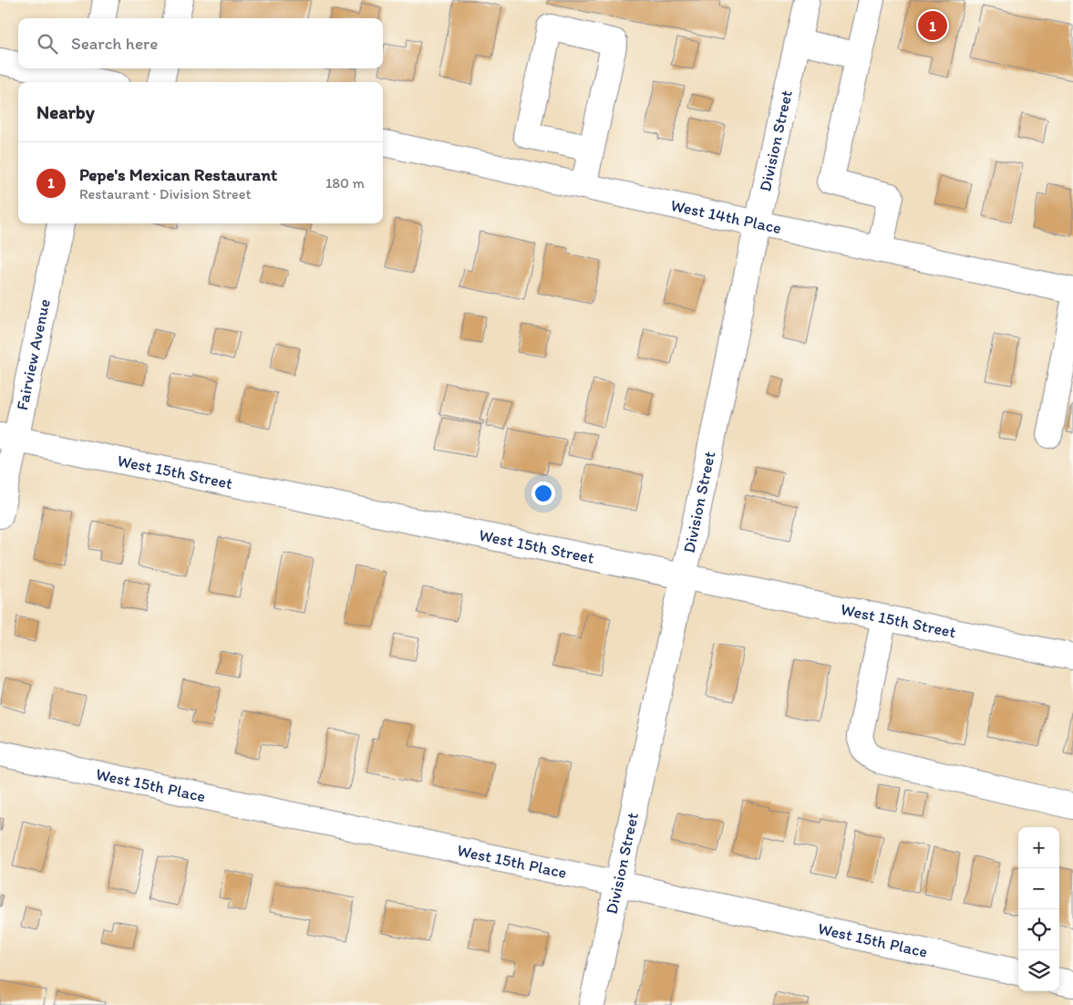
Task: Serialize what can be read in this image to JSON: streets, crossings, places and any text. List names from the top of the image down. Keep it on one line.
{"streets":{"street":["Division Street","West 14th Place","Fairview Avenue","West 15th Street","West 15th Place"]},"crossings":[["Division Street","West 14th Place"],["Division Street","West 15th Street"],["Division Street","West 15th Place"],["Fairview Avenue","West 15th Street"]],"page":{"pins":"1","search":"Search here","heading":"Nearby","list":[{"mark":"1","name":"Pepe's Mexican Restaurant","note":"Restaurant · Division Street","value":"180 m"}],"map_buttons":["+","−"]}}
